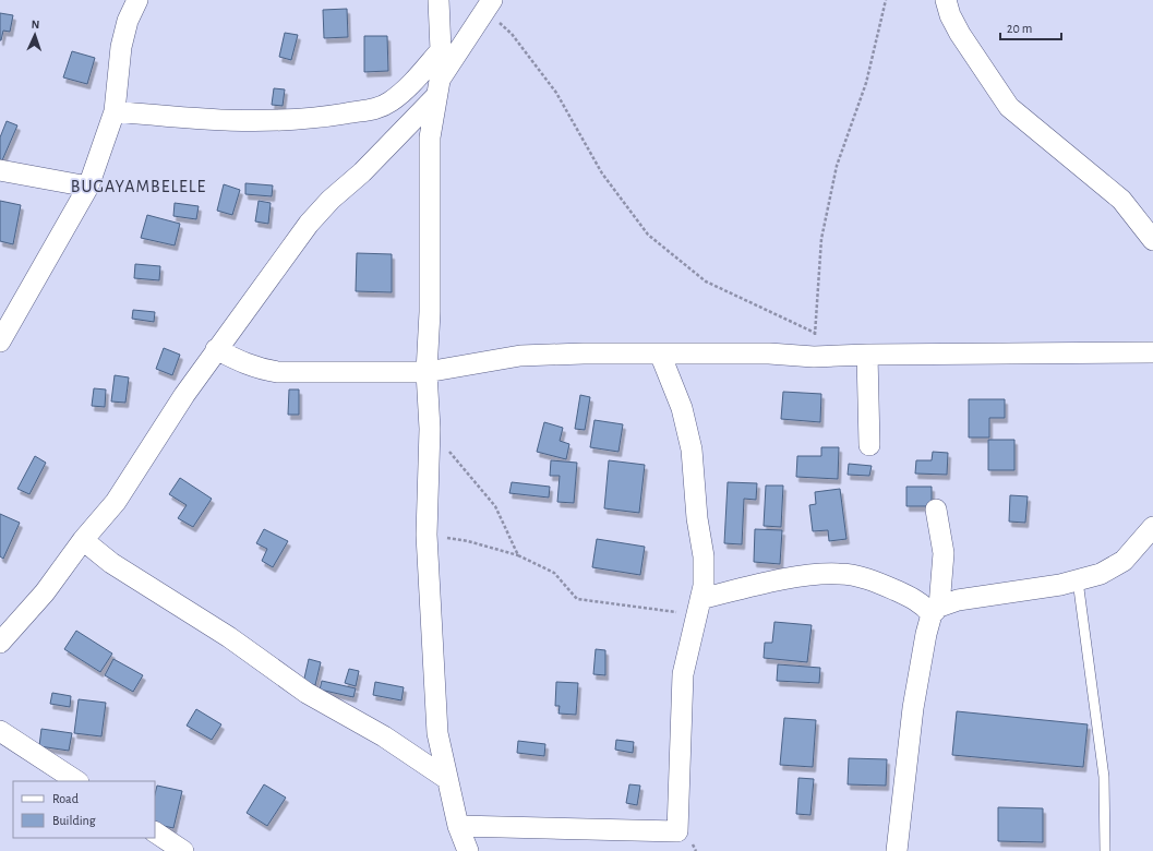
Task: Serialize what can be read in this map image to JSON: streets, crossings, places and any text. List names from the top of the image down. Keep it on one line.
{"districts":["BUGAYAMBELELE"],"legend":["Road","Building"],"scale_bar":"20 m","north":"top"}
